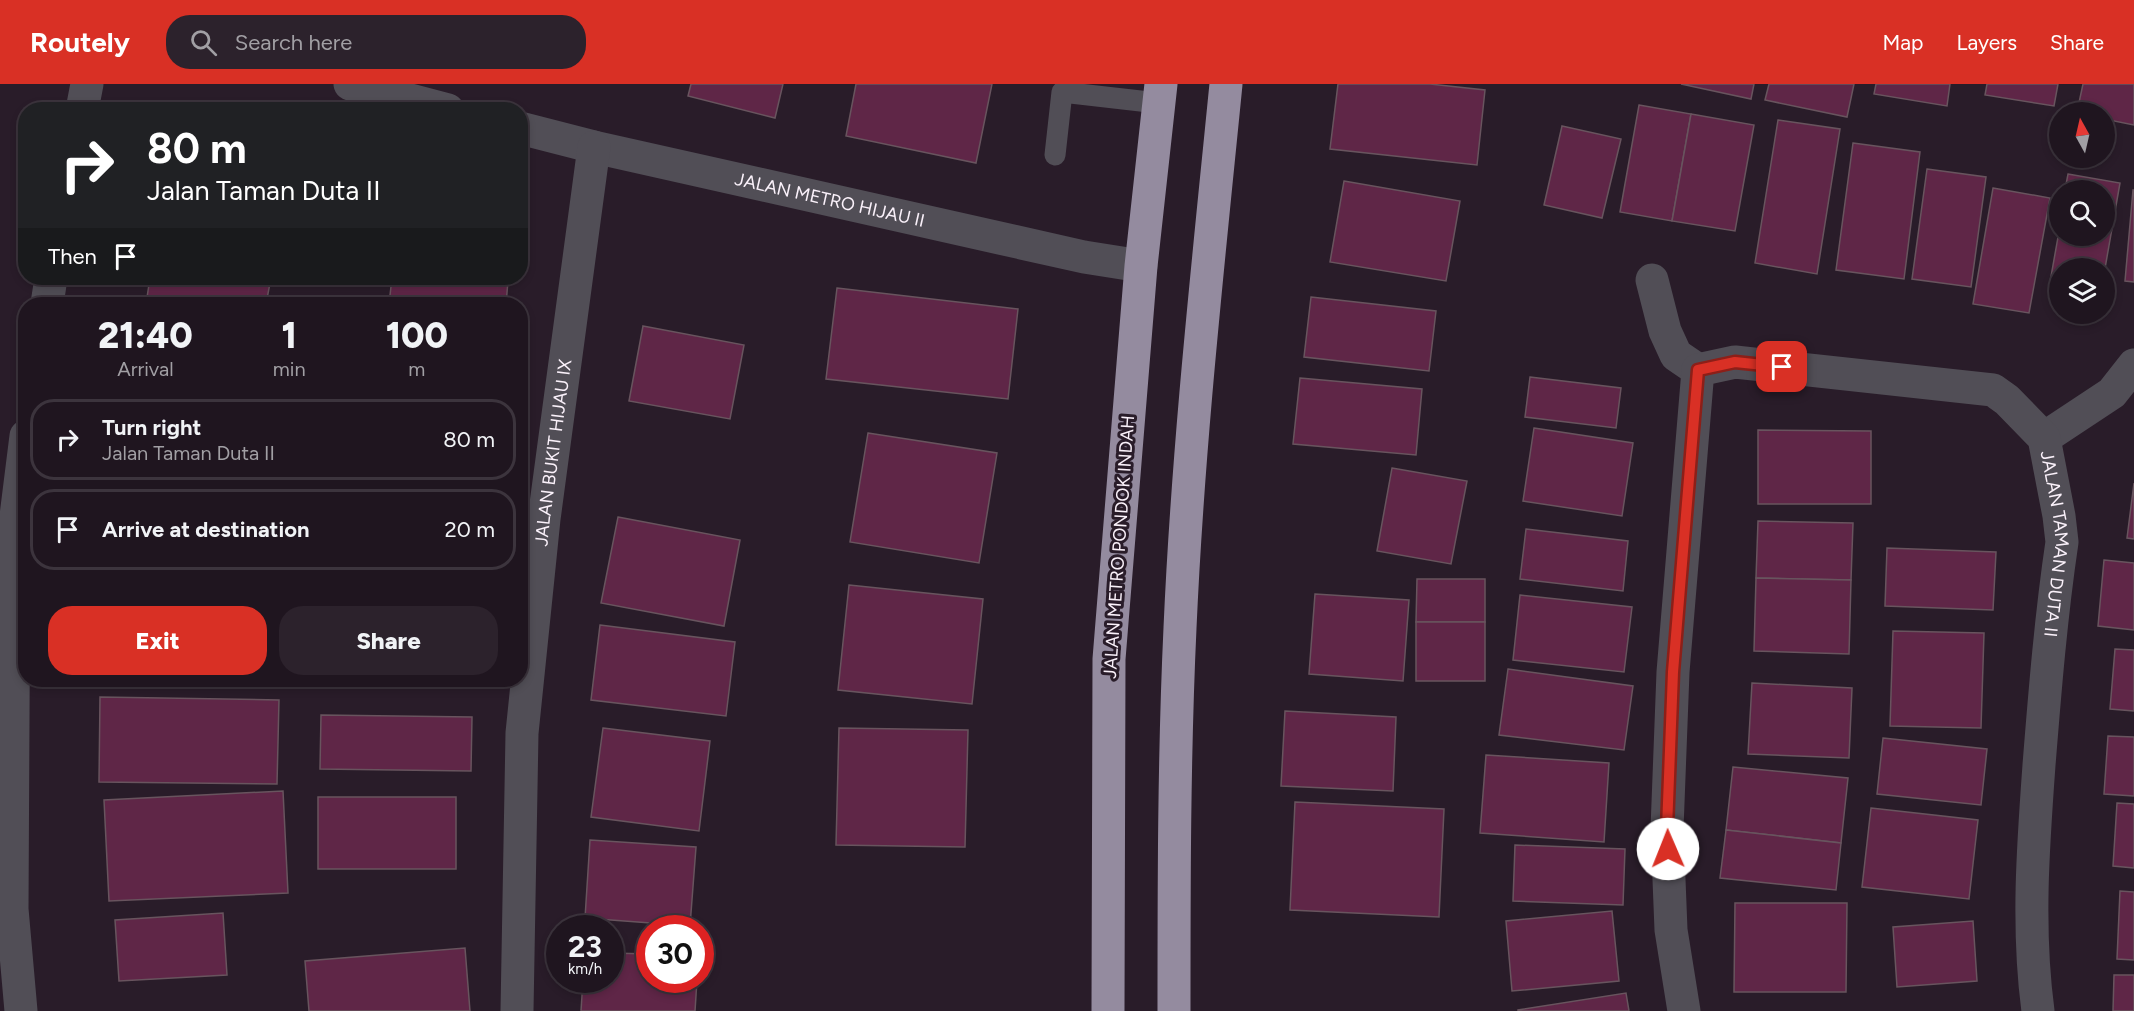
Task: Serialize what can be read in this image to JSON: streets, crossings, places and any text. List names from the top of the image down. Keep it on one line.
{"streets":{"highway":["JALAN METRO PONDOK INDAH"],"street":["JALAN METRO HIJAU II","JALAN BUKIT HIJAU IX","JALAN TAMAN DUTA II"]},"crossings":[["JALAN METRO HIJAU II","JALAN BUKIT HIJAU IX"],["JALAN METRO HIJAU II","JALAN METRO PONDOK INDAH"]],"north":"top","page":{"header":"Routely","search":"Search here","nav":["Map","Layers","Share"],"turn":["80 m","Jalan Taman Duta II"],"then":"Then","eta":["21:40","Arrival","1","min","100","m"],"list":[{"name":"Turn right","note":"Jalan Taman Duta II","value":"80 m"},{"name":"Arrive at destination","value":"20 m"}],"buttons":["Exit","Share"],"speed":"23 km/h","limit":"30"}}
